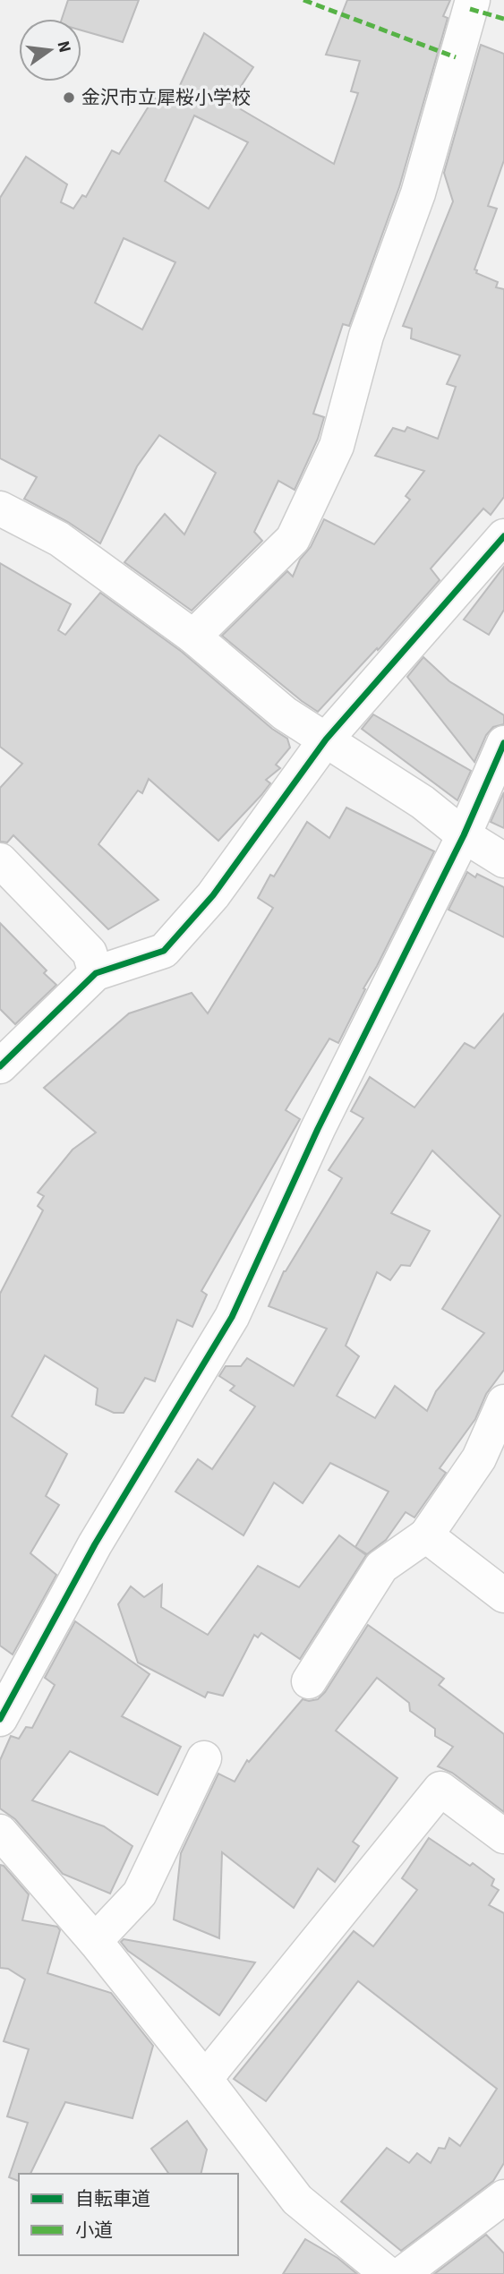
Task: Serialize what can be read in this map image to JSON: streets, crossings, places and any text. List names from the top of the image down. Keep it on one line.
{"places":["金沢市立犀桜小学校"],"legend":["自転車道","小道"],"north":"right"}
